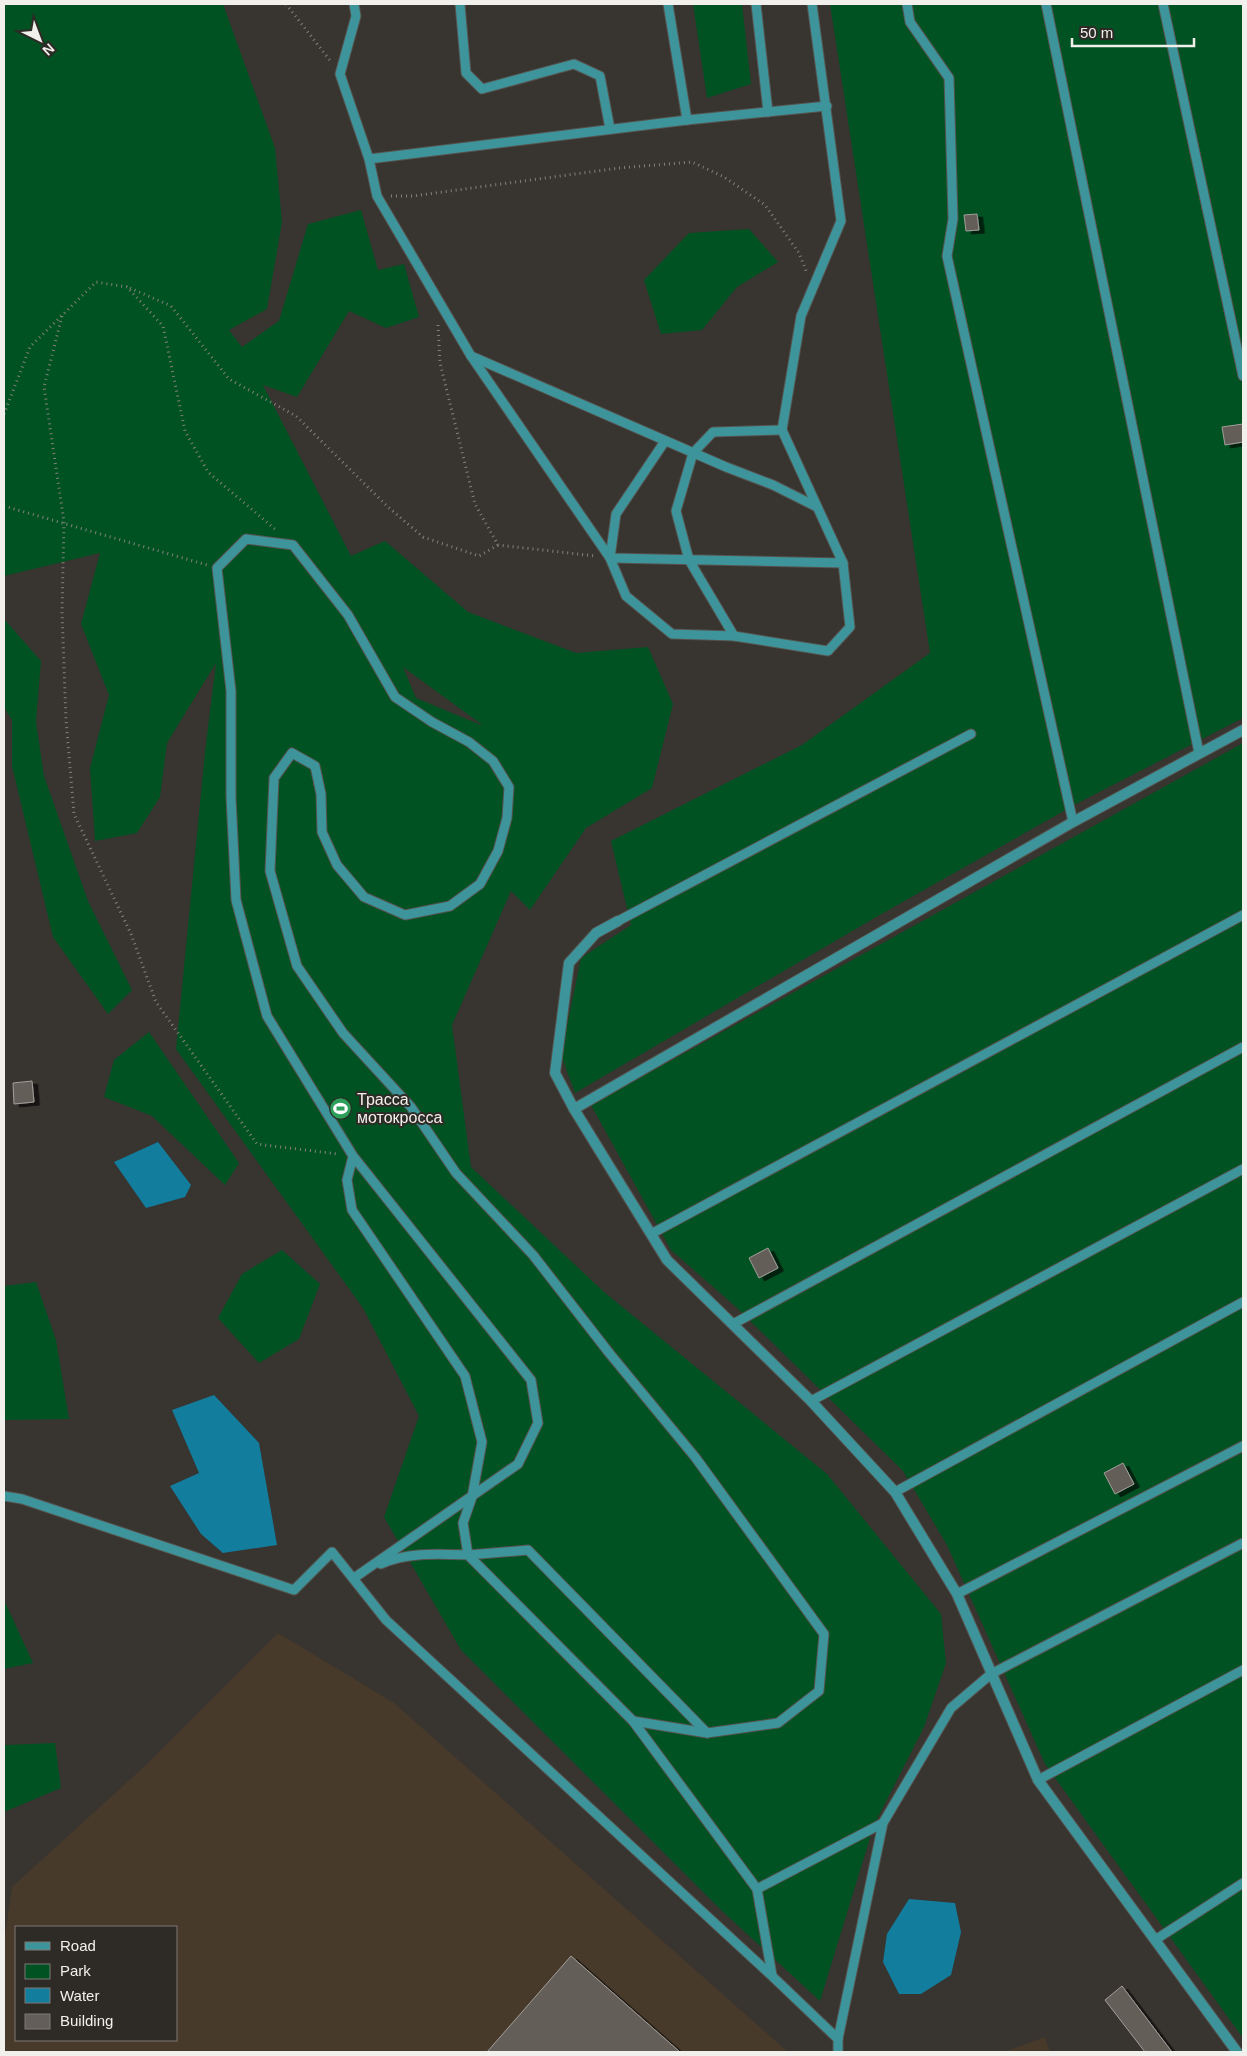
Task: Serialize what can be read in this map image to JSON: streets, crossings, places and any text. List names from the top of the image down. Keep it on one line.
{"places":{"sports":["Трасса мотокросса"]},"legend":["Road","Park","Water","Building"],"scale_bar":"50 m","north":"bottom right"}
